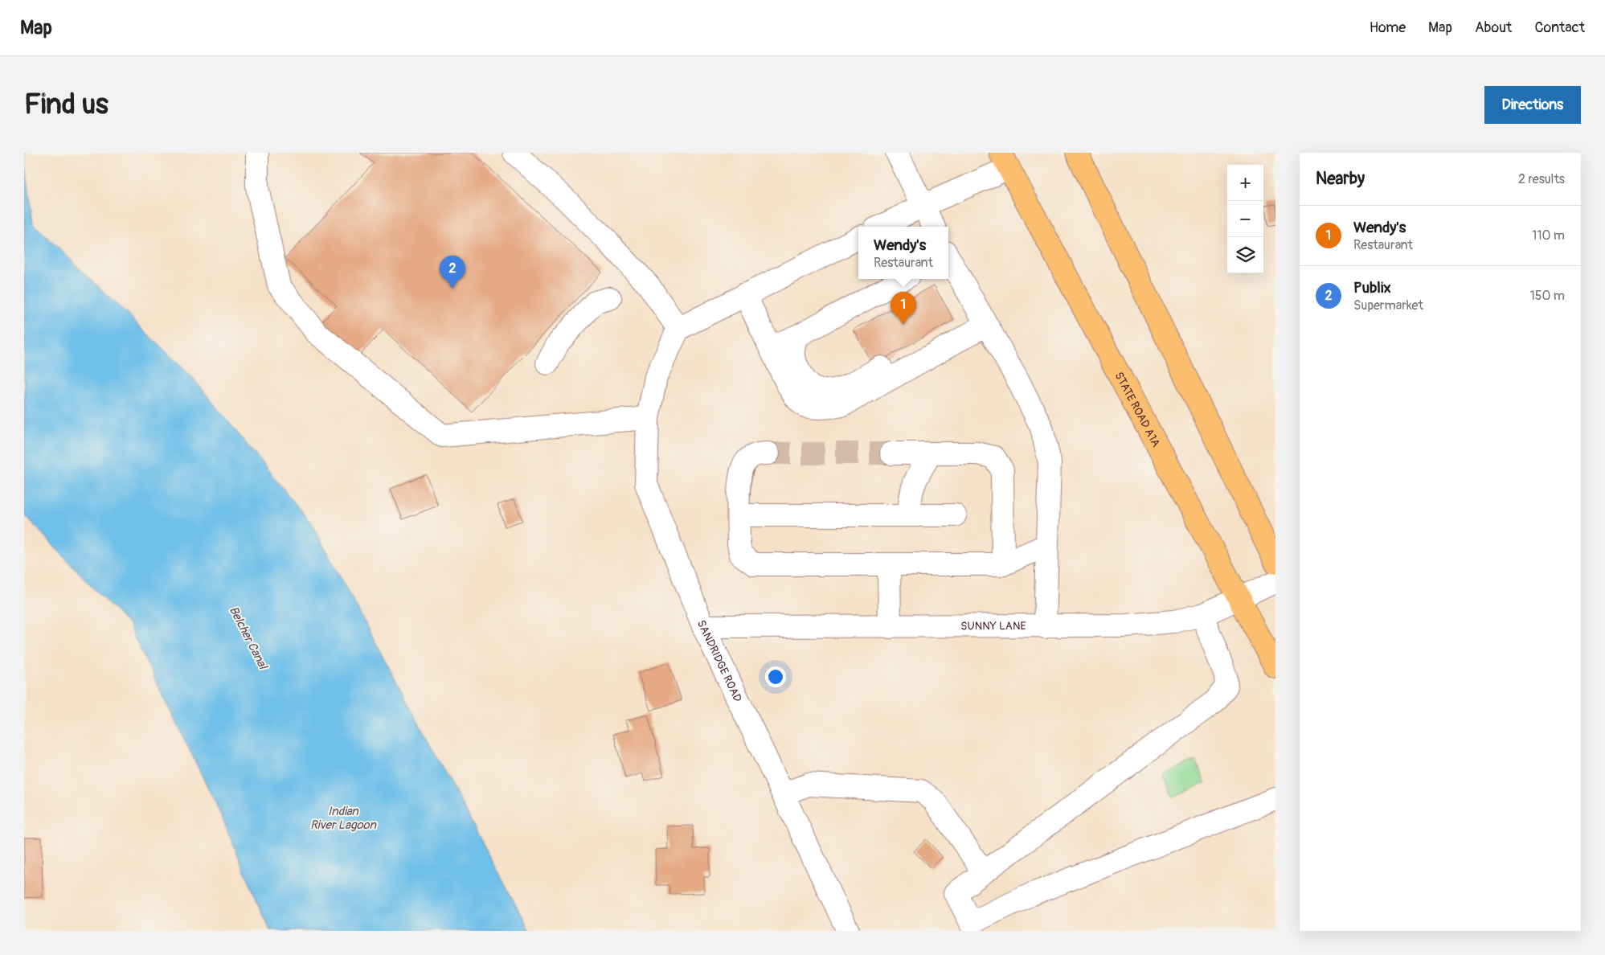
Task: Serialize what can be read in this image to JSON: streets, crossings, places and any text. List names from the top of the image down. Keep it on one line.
{"streets":{"main road":["STATE ROAD A1A"],"street":["SUNNY LANE","SANDRIDGE ROAD"]},"crossings":[["STATE ROAD A1A","SUNNY LANE"],["SUNNY LANE","SANDRIDGE ROAD"]],"water":["Belcher Canal","Indian River Lagoon"],"page":{"header":"Map","nav":["Home","Map","About","Contact"],"buttons":"Directions","title":"Find us","heading":["Nearby","2 results"],"map_buttons":["+","−"],"list":[{"mark":"1","name":"Wendy's","note":"Restaurant","value":"110 m"},{"mark":"2","name":"Publix","note":"Supermarket","value":"150 m"}],"popup":["Wendy's","Restaurant"],"pins":["2","1"]}}
